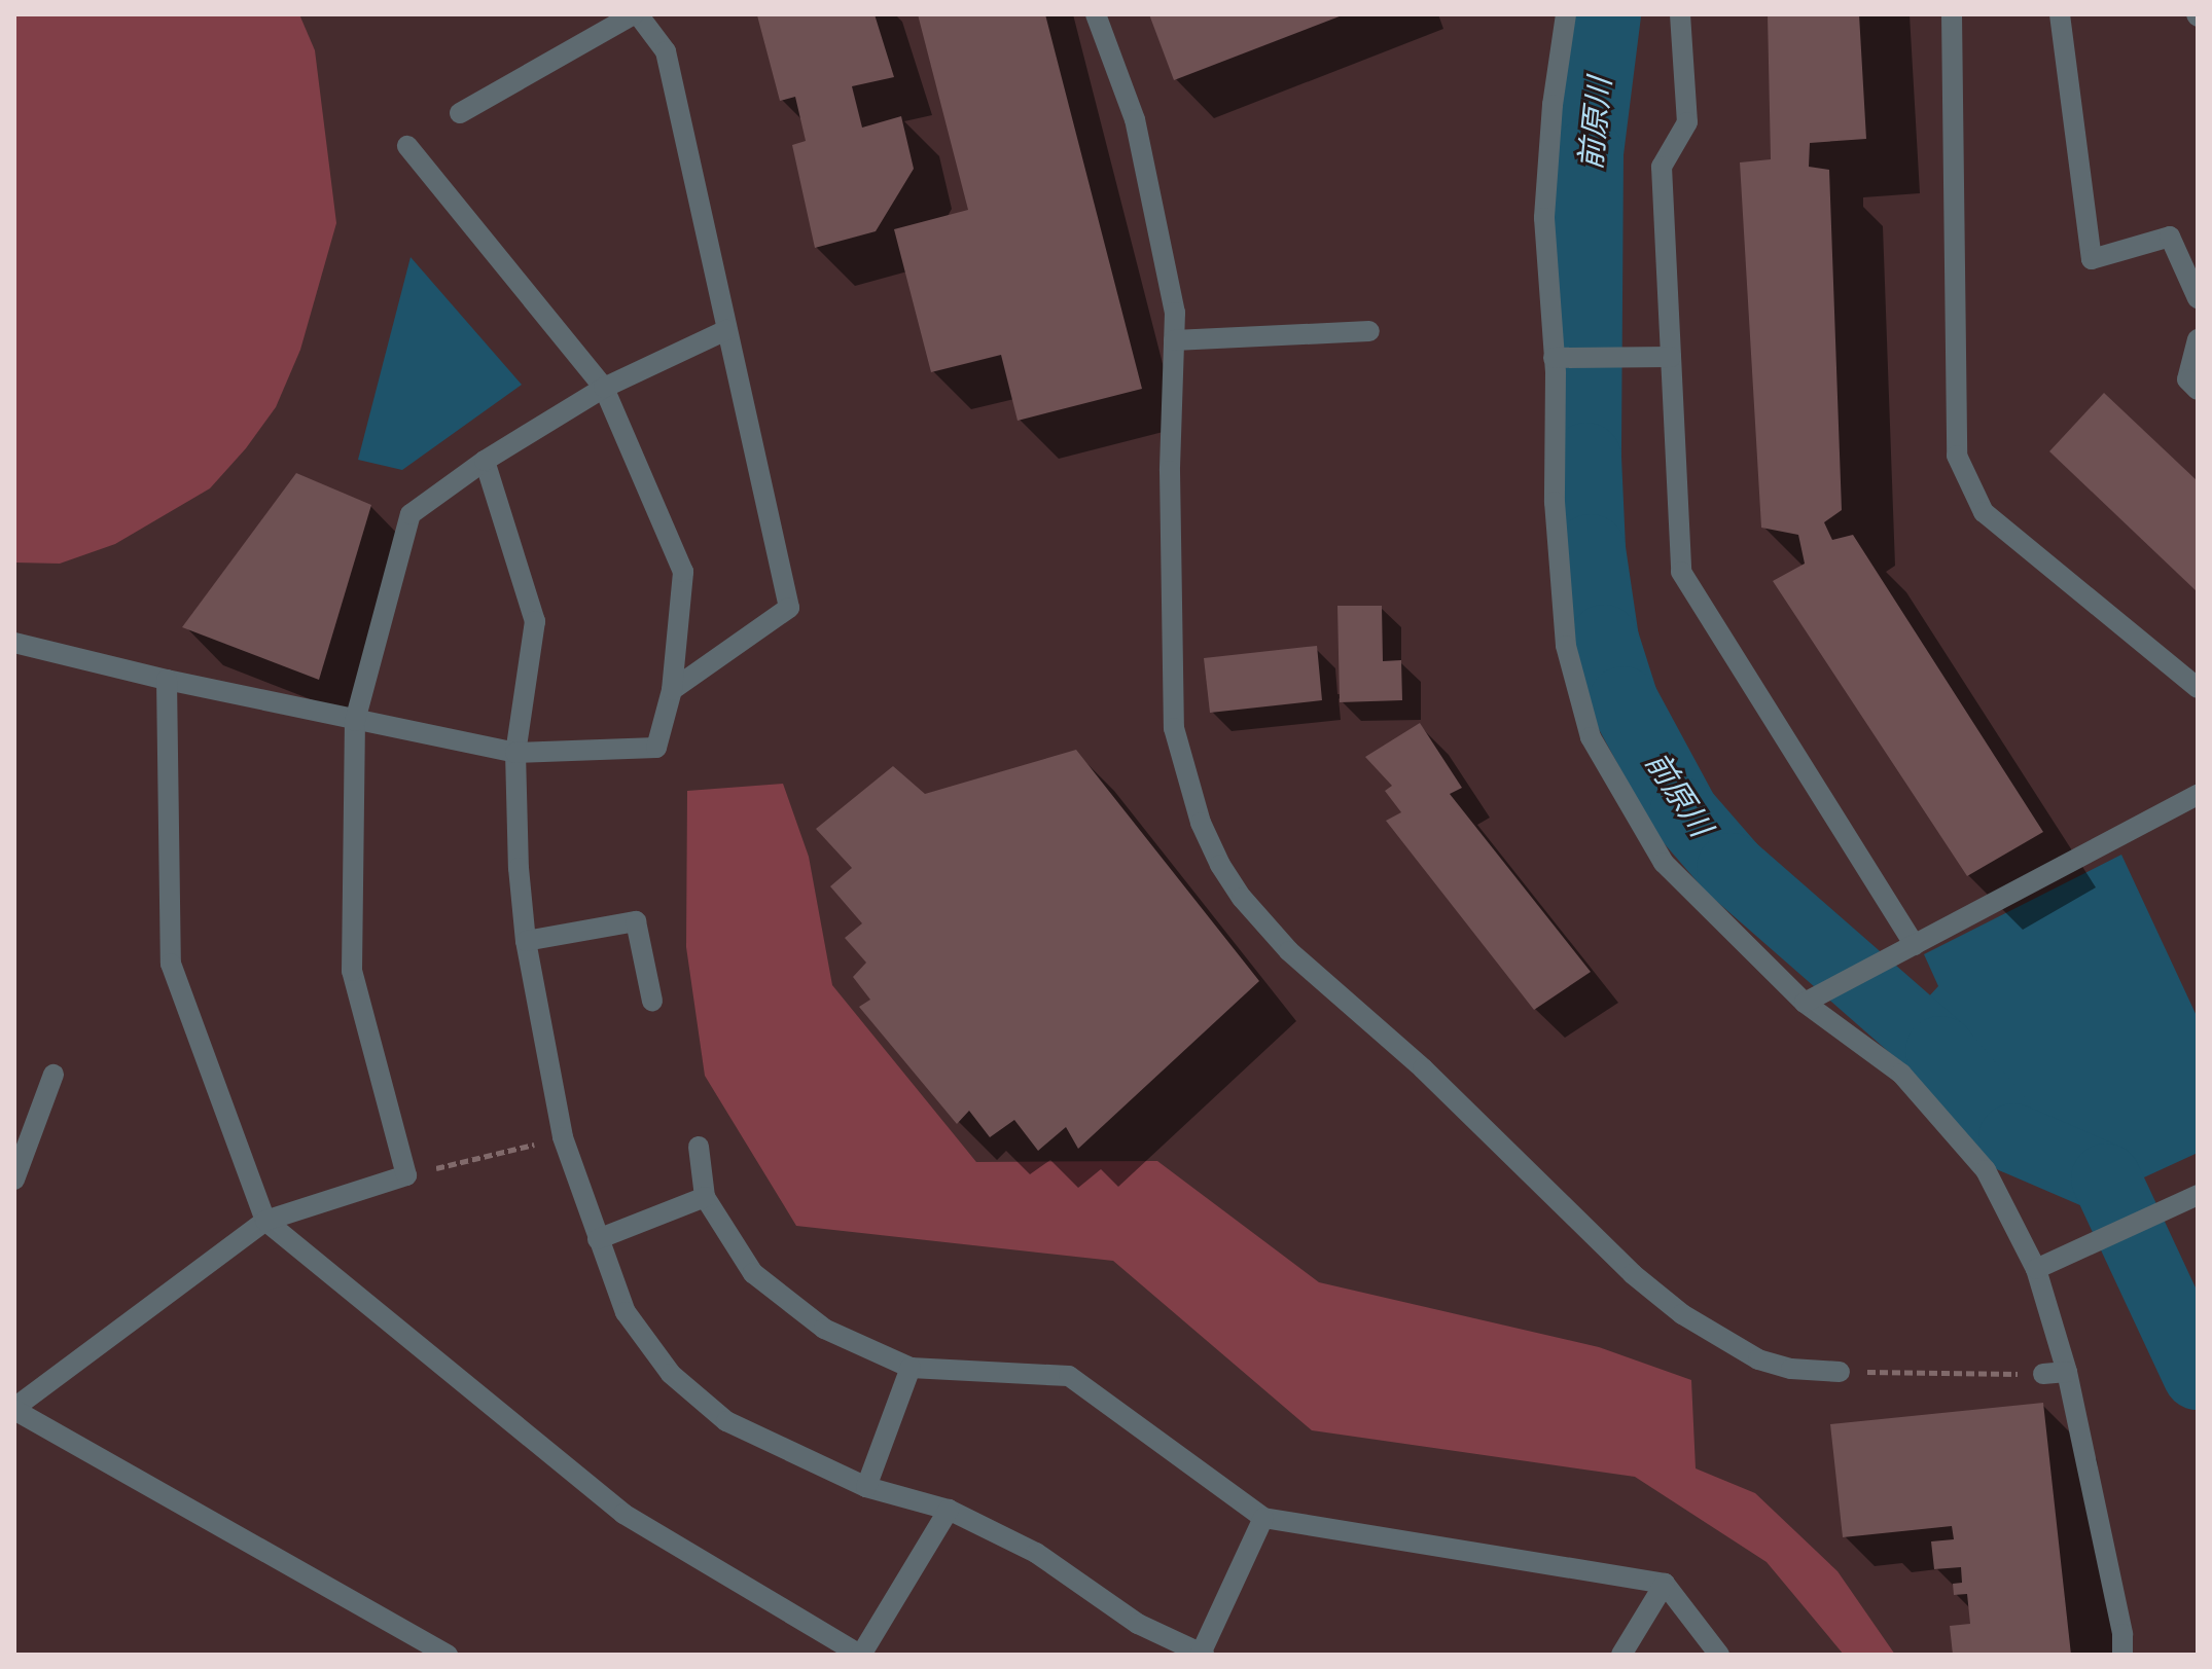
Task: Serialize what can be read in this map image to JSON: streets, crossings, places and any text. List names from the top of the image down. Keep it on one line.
{"water":["前原川"]}
